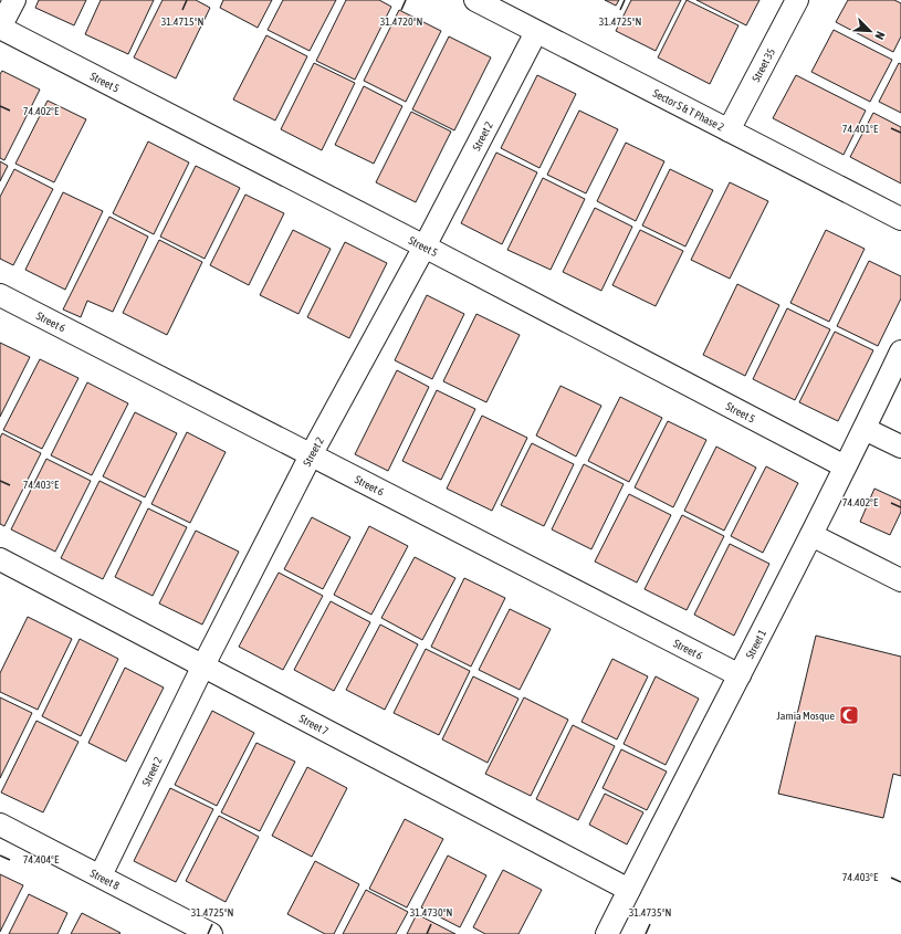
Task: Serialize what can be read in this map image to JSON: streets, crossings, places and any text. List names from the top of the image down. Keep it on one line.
{"streets":{"street":["Street 35","Street 5","Sector S & T Phase 2","Street 2","Street 6","Street 1","Street 7","Street 8"]},"crossings":[["Street 35","Sector S & T Phase 2"],["Street 5","Street 2"],["Street 5","Street 1"],["Sector S & T Phase 2","Street 2"],["Street 2","Street 6"],["Street 2","Street 7"],["Street 2","Street 8"],["Street 6","Street 1"],["Street 1","Street 7"]],"places":{"mosque":["Jamia Mosque"]},"north":"bottom right","coordinates":["31.4715°N","31.4720°N","31.4725°N","74.402°E","74.401°E","74.403°E","74.404°E","31.4730°N","31.4735°N"]}
